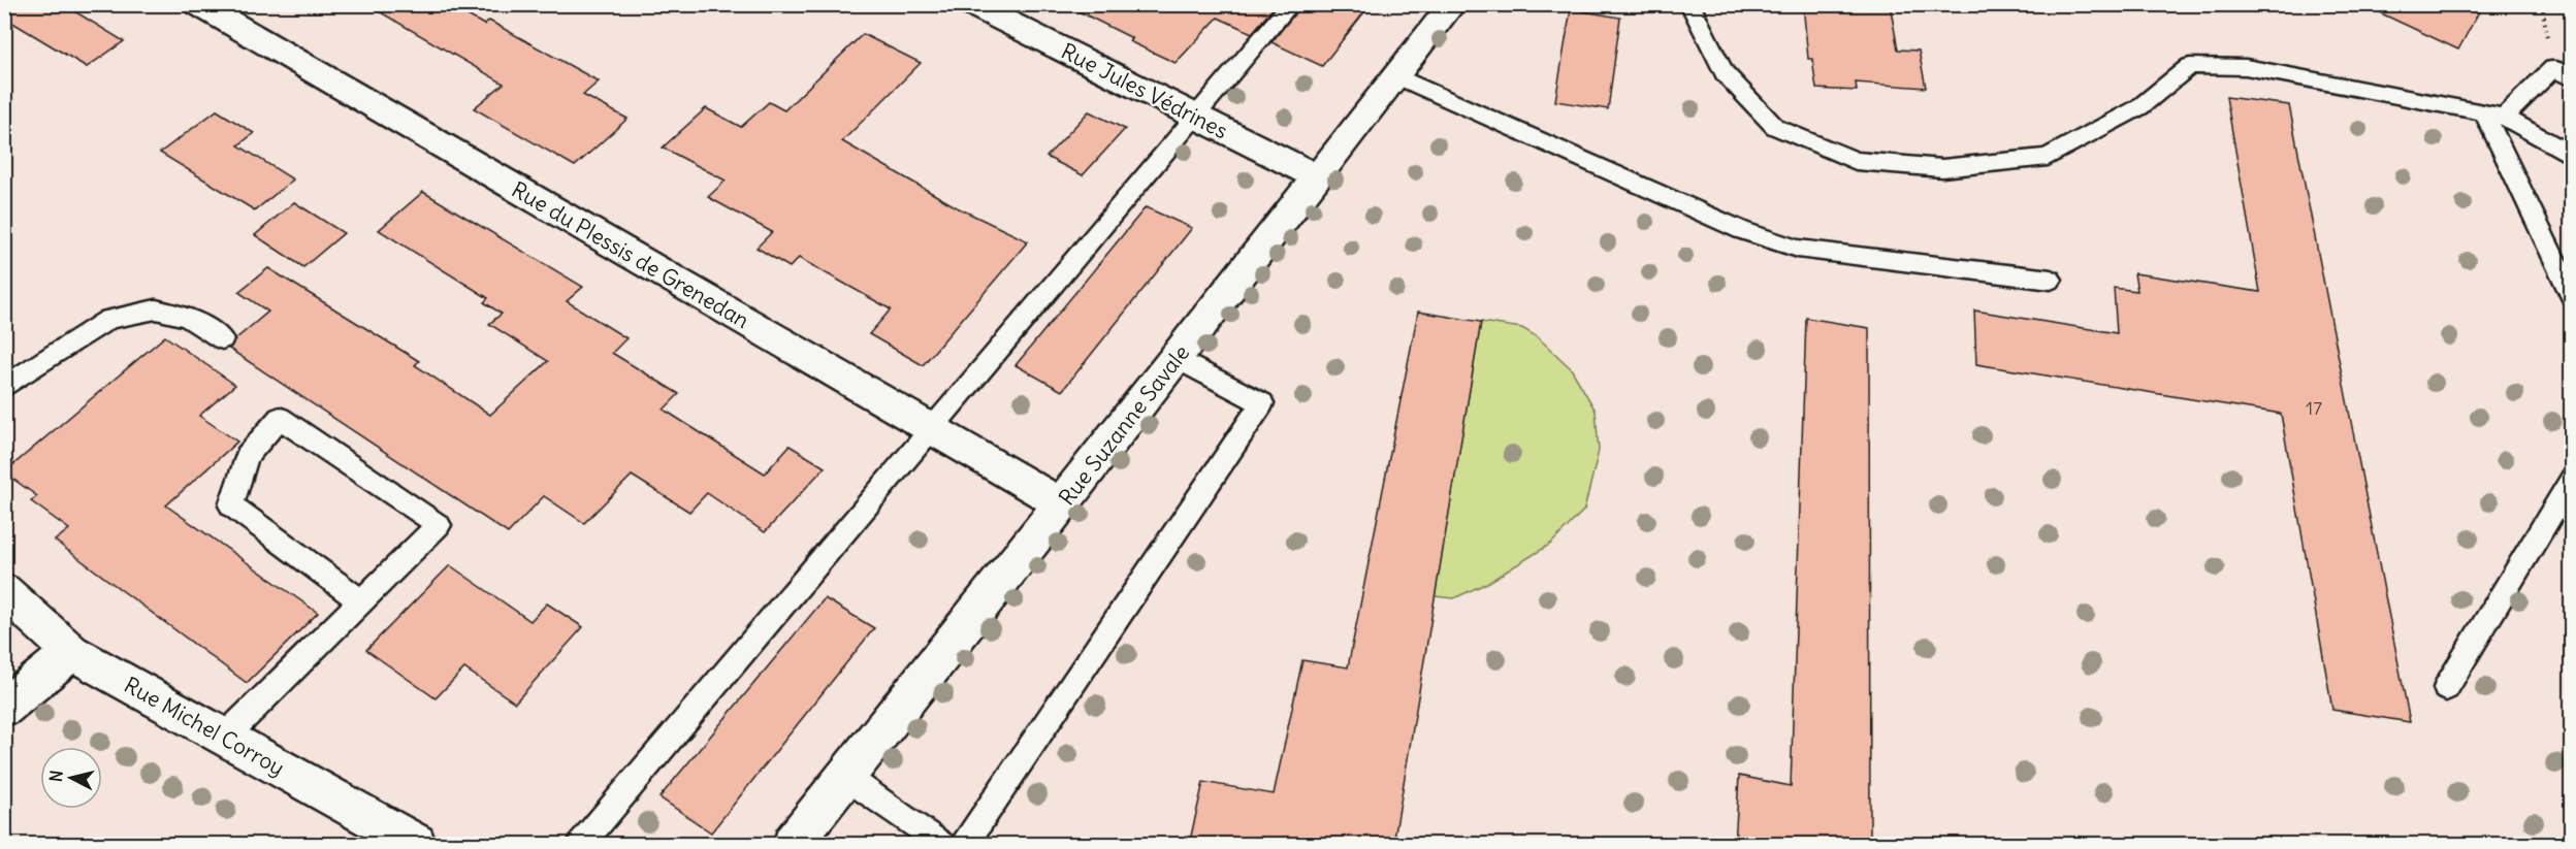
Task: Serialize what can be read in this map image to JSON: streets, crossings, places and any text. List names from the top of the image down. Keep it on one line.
{"streets":{"street":["Rue Jules Védrines","Rue du Plessis de Grenedan","Rue Suzanne Savale","Rue Michel Corroy"]},"crossings":[["Rue Jules Védrines","Rue Suzanne Savale"],["Rue du Plessis de Grenedan","Rue Suzanne Savale"]],"house_numbers":["17"],"north":"left"}
